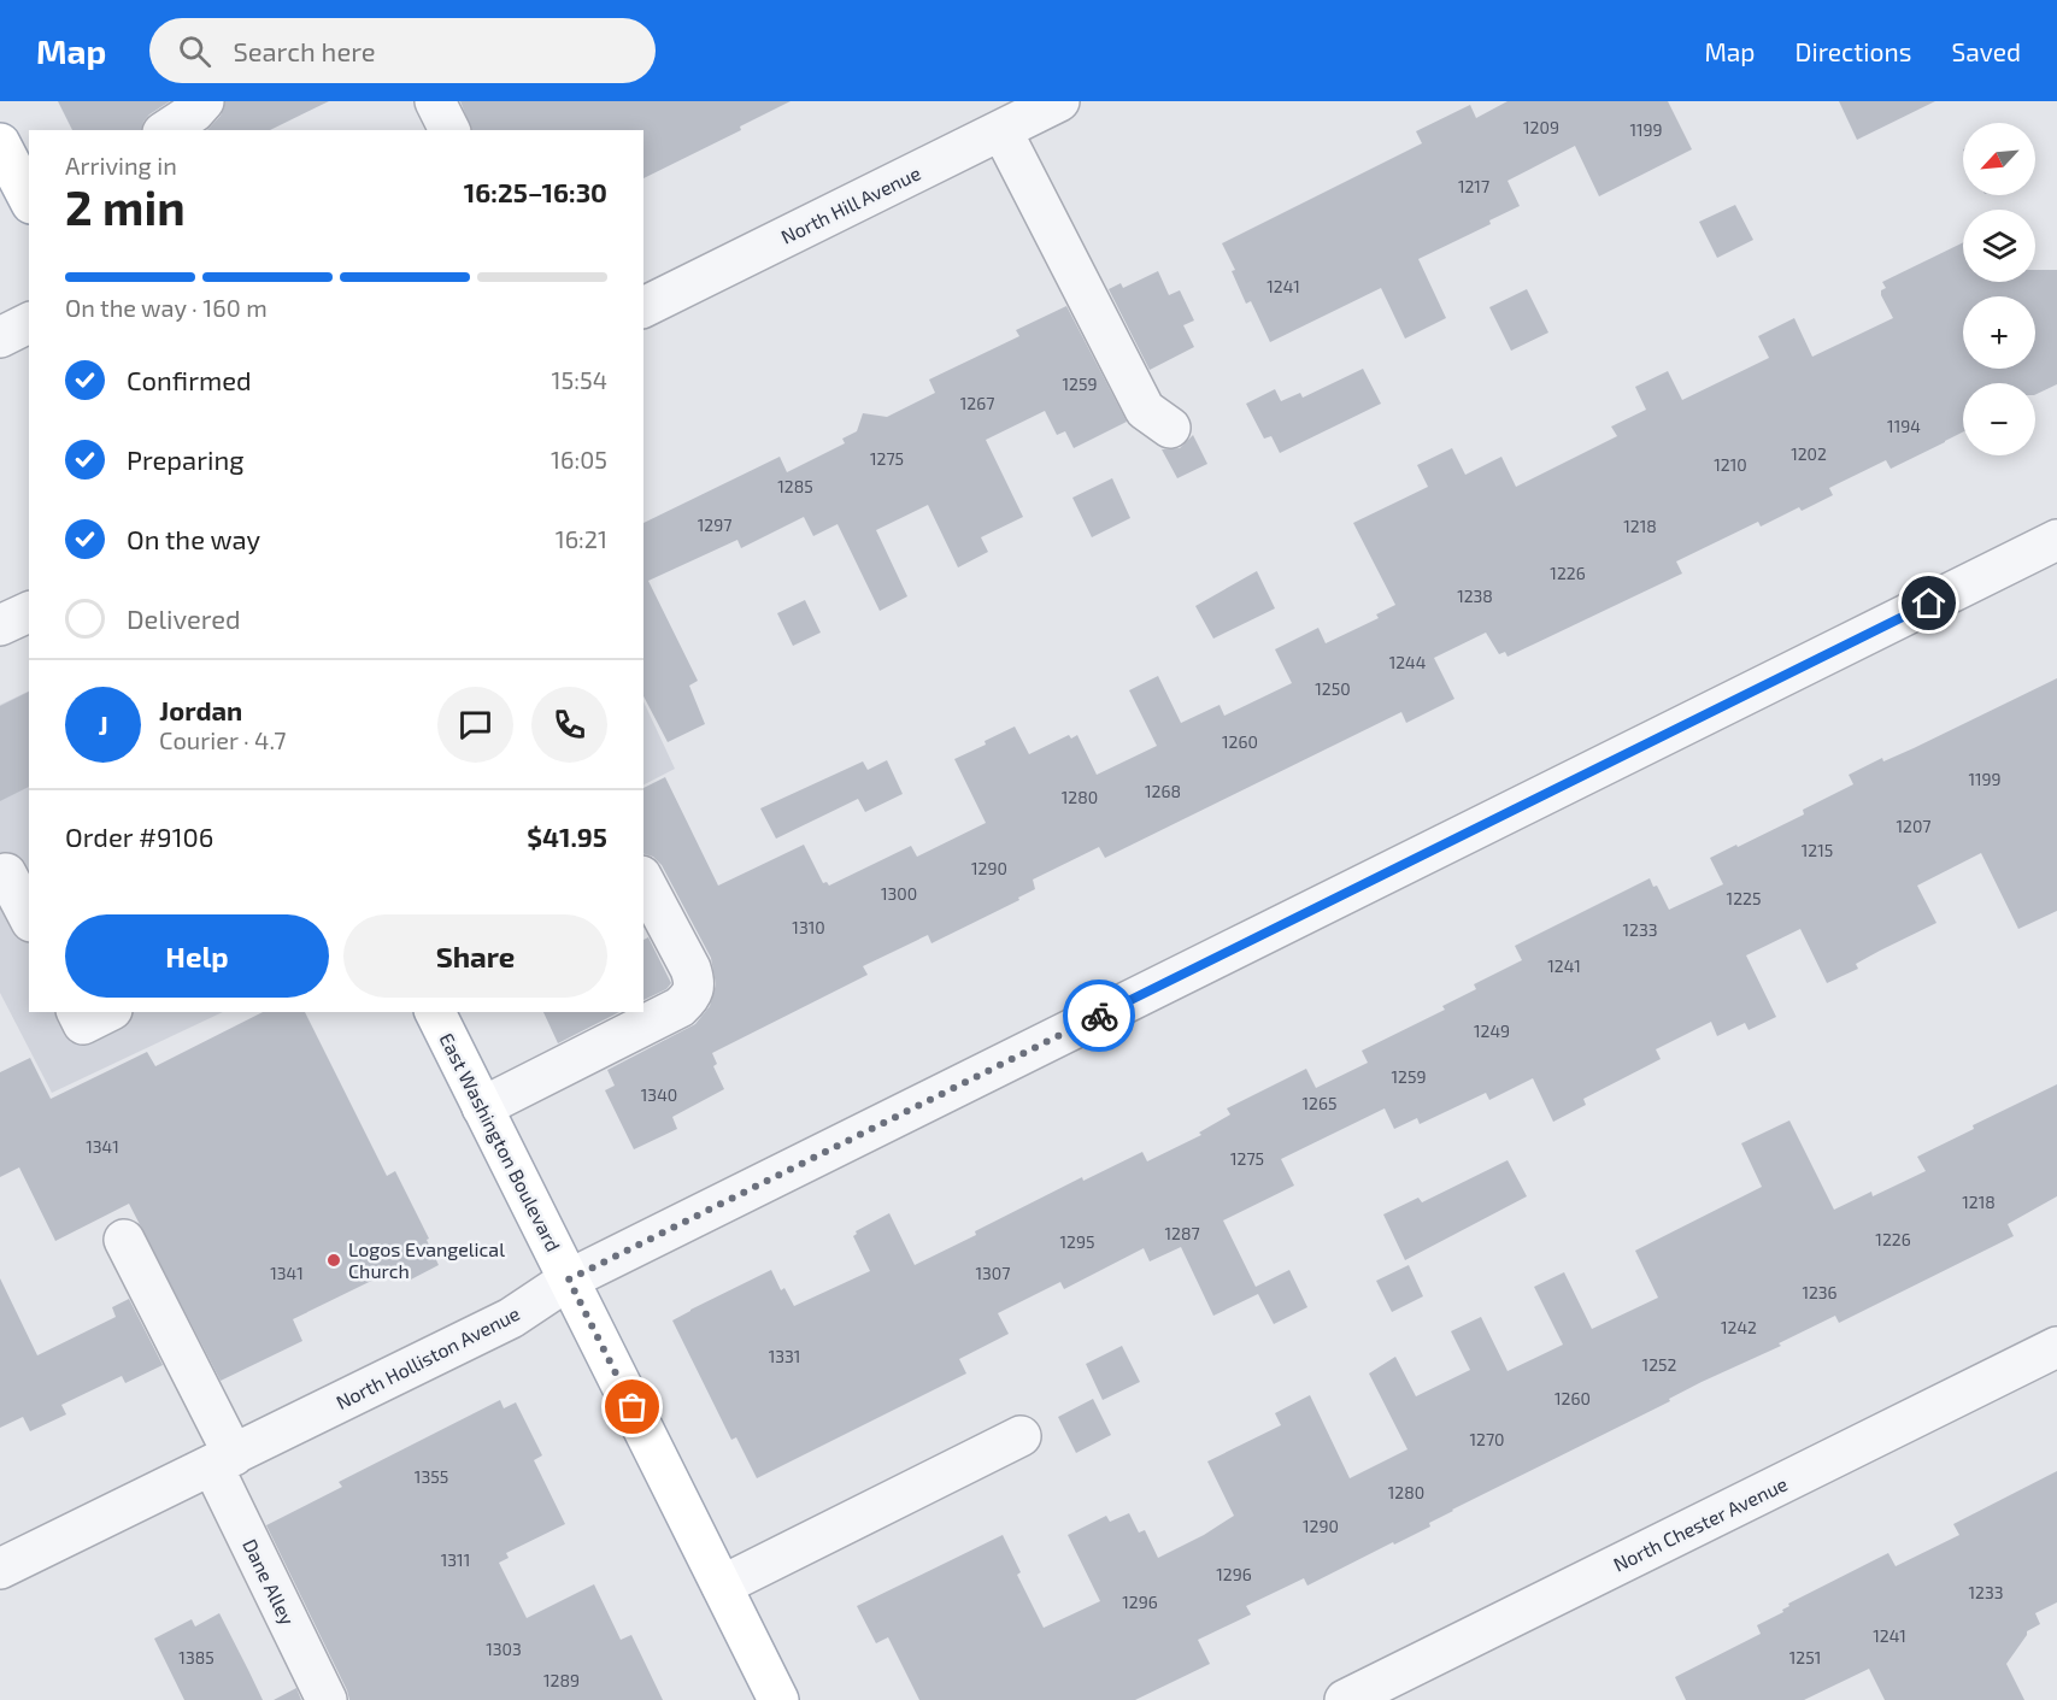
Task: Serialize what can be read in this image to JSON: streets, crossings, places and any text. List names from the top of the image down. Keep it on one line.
{"streets":{"main road":["East Washington Boulevard"],"street":["North Hill Avenue","North Holliston Avenue","North Chester Avenue","Dane Alley"]},"crossings":[["East Washington Boulevard","North Holliston Avenue"],["North Holliston Avenue","Dane Alley"]],"places":["Logos Evangelical Church"],"house_numbers":["1209","1199","1217","1241","1259","1267","1194","1202","1275","1210","1285","1297","1218","1226","1238","1244","1250","1260","1199","1268","1280","1207","1215","1290","1300","1225","1310","1233","1241","1249","1259","1340","1265","1341","1275","1218","1287","1226","1295","1341","1307","1236","1242","1331","1252","1260","1270","1355","1280","1290","1311","1296","1233","1296","1241","1303","1385","1251","1289"],"north":"bottom left","page":{"header":"Map","search":"Search here","nav":["Map","Directions","Saved"],"map_buttons":["+","−"],"heading":["2 min","Arriving in","16:25–16:30"],"panel":["Jordan","Courier · 4.7","Order #9106","$41.95"],"bar":"On the way · 160 m","list":[["Confirmed","15:54"],["Preparing","16:05"],["On the way","16:21"],"Delivered"],"round":"J","buttons":["Help","Share"]}}
